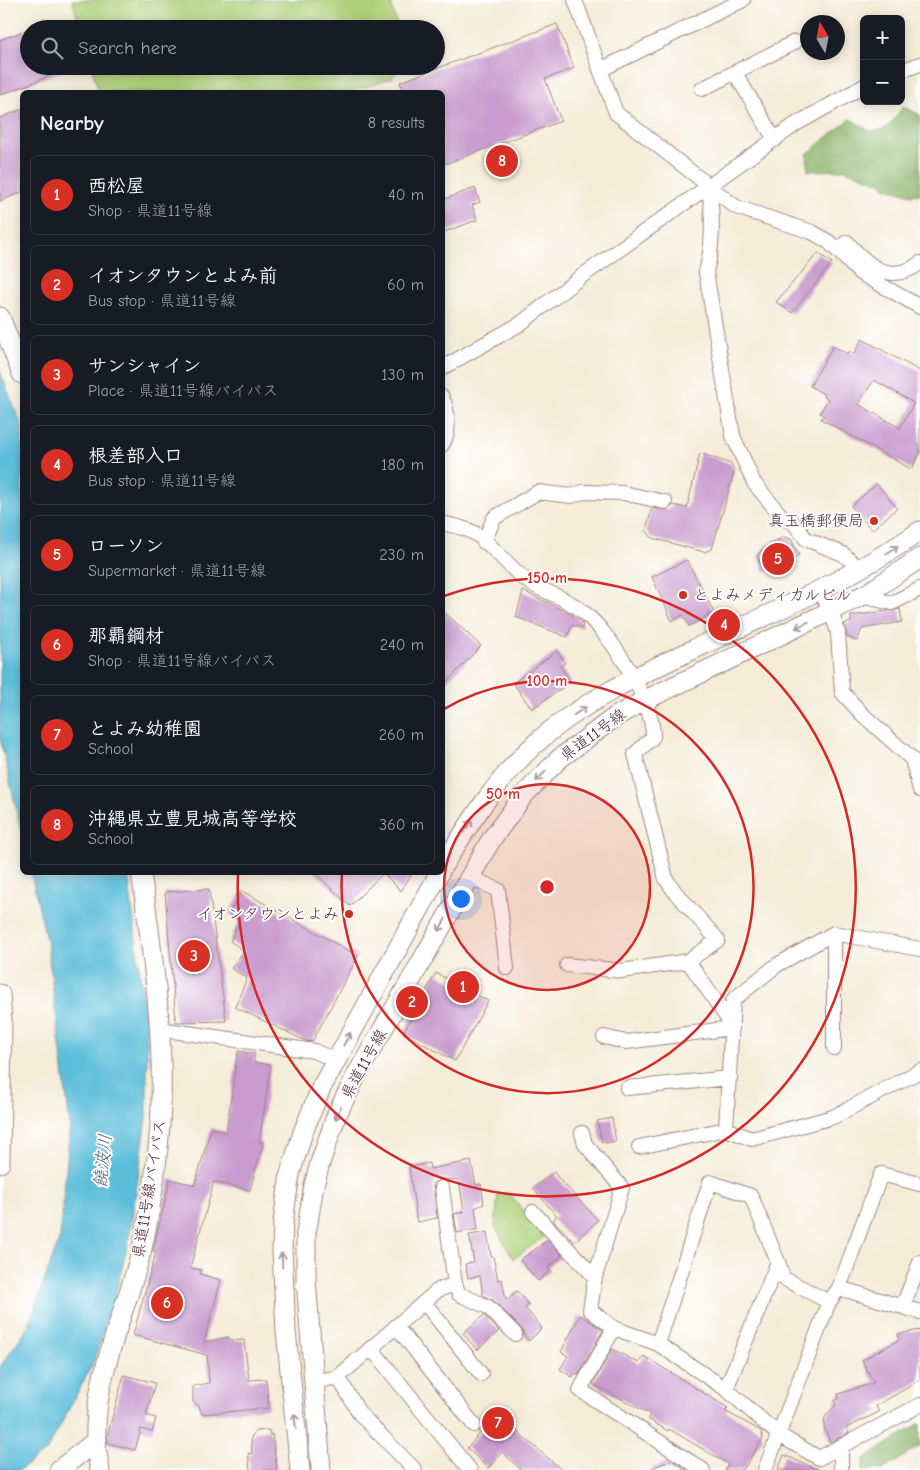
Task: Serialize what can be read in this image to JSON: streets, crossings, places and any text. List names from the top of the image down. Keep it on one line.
{"streets":{"main road":["県道11号線","県道11号線バイパス"]},"water":["饒波川"],"places":["真玉橋郵便局","とよみメディカルビル","イオンタウンとよみ"],"north":"top","page":{"map_buttons":["+","−"],"search":"Search here","heading":["Nearby","8 results"],"pins":["8","5","4","3","1","2","6","7"],"list":[{"mark":"1","name":"西松屋","note":"Shop · 県道11号線","value":"40 m"},{"mark":"2","name":"イオンタウンとよみ前","note":"Bus stop · 県道11号線","value":"60 m"},{"mark":"3","name":"サンシャイン","note":"Place · 県道11号線バイパス","value":"130 m"},{"mark":"4","name":"根差部入口","note":"Bus stop · 県道11号線","value":"180 m"},{"mark":"5","name":"ローソン","note":"Supermarket · 県道11号線","value":"230 m"},{"mark":"6","name":"那覇鋼材","note":"Shop · 県道11号線バイパス","value":"240 m"},{"mark":"7","name":"とよみ幼稚園","note":"School","value":"260 m"},{"mark":"8","name":"沖縄県立豊見城高等学校","note":"School","value":"360 m"}]},"rings":["150 m","100 m","50 m"]}
